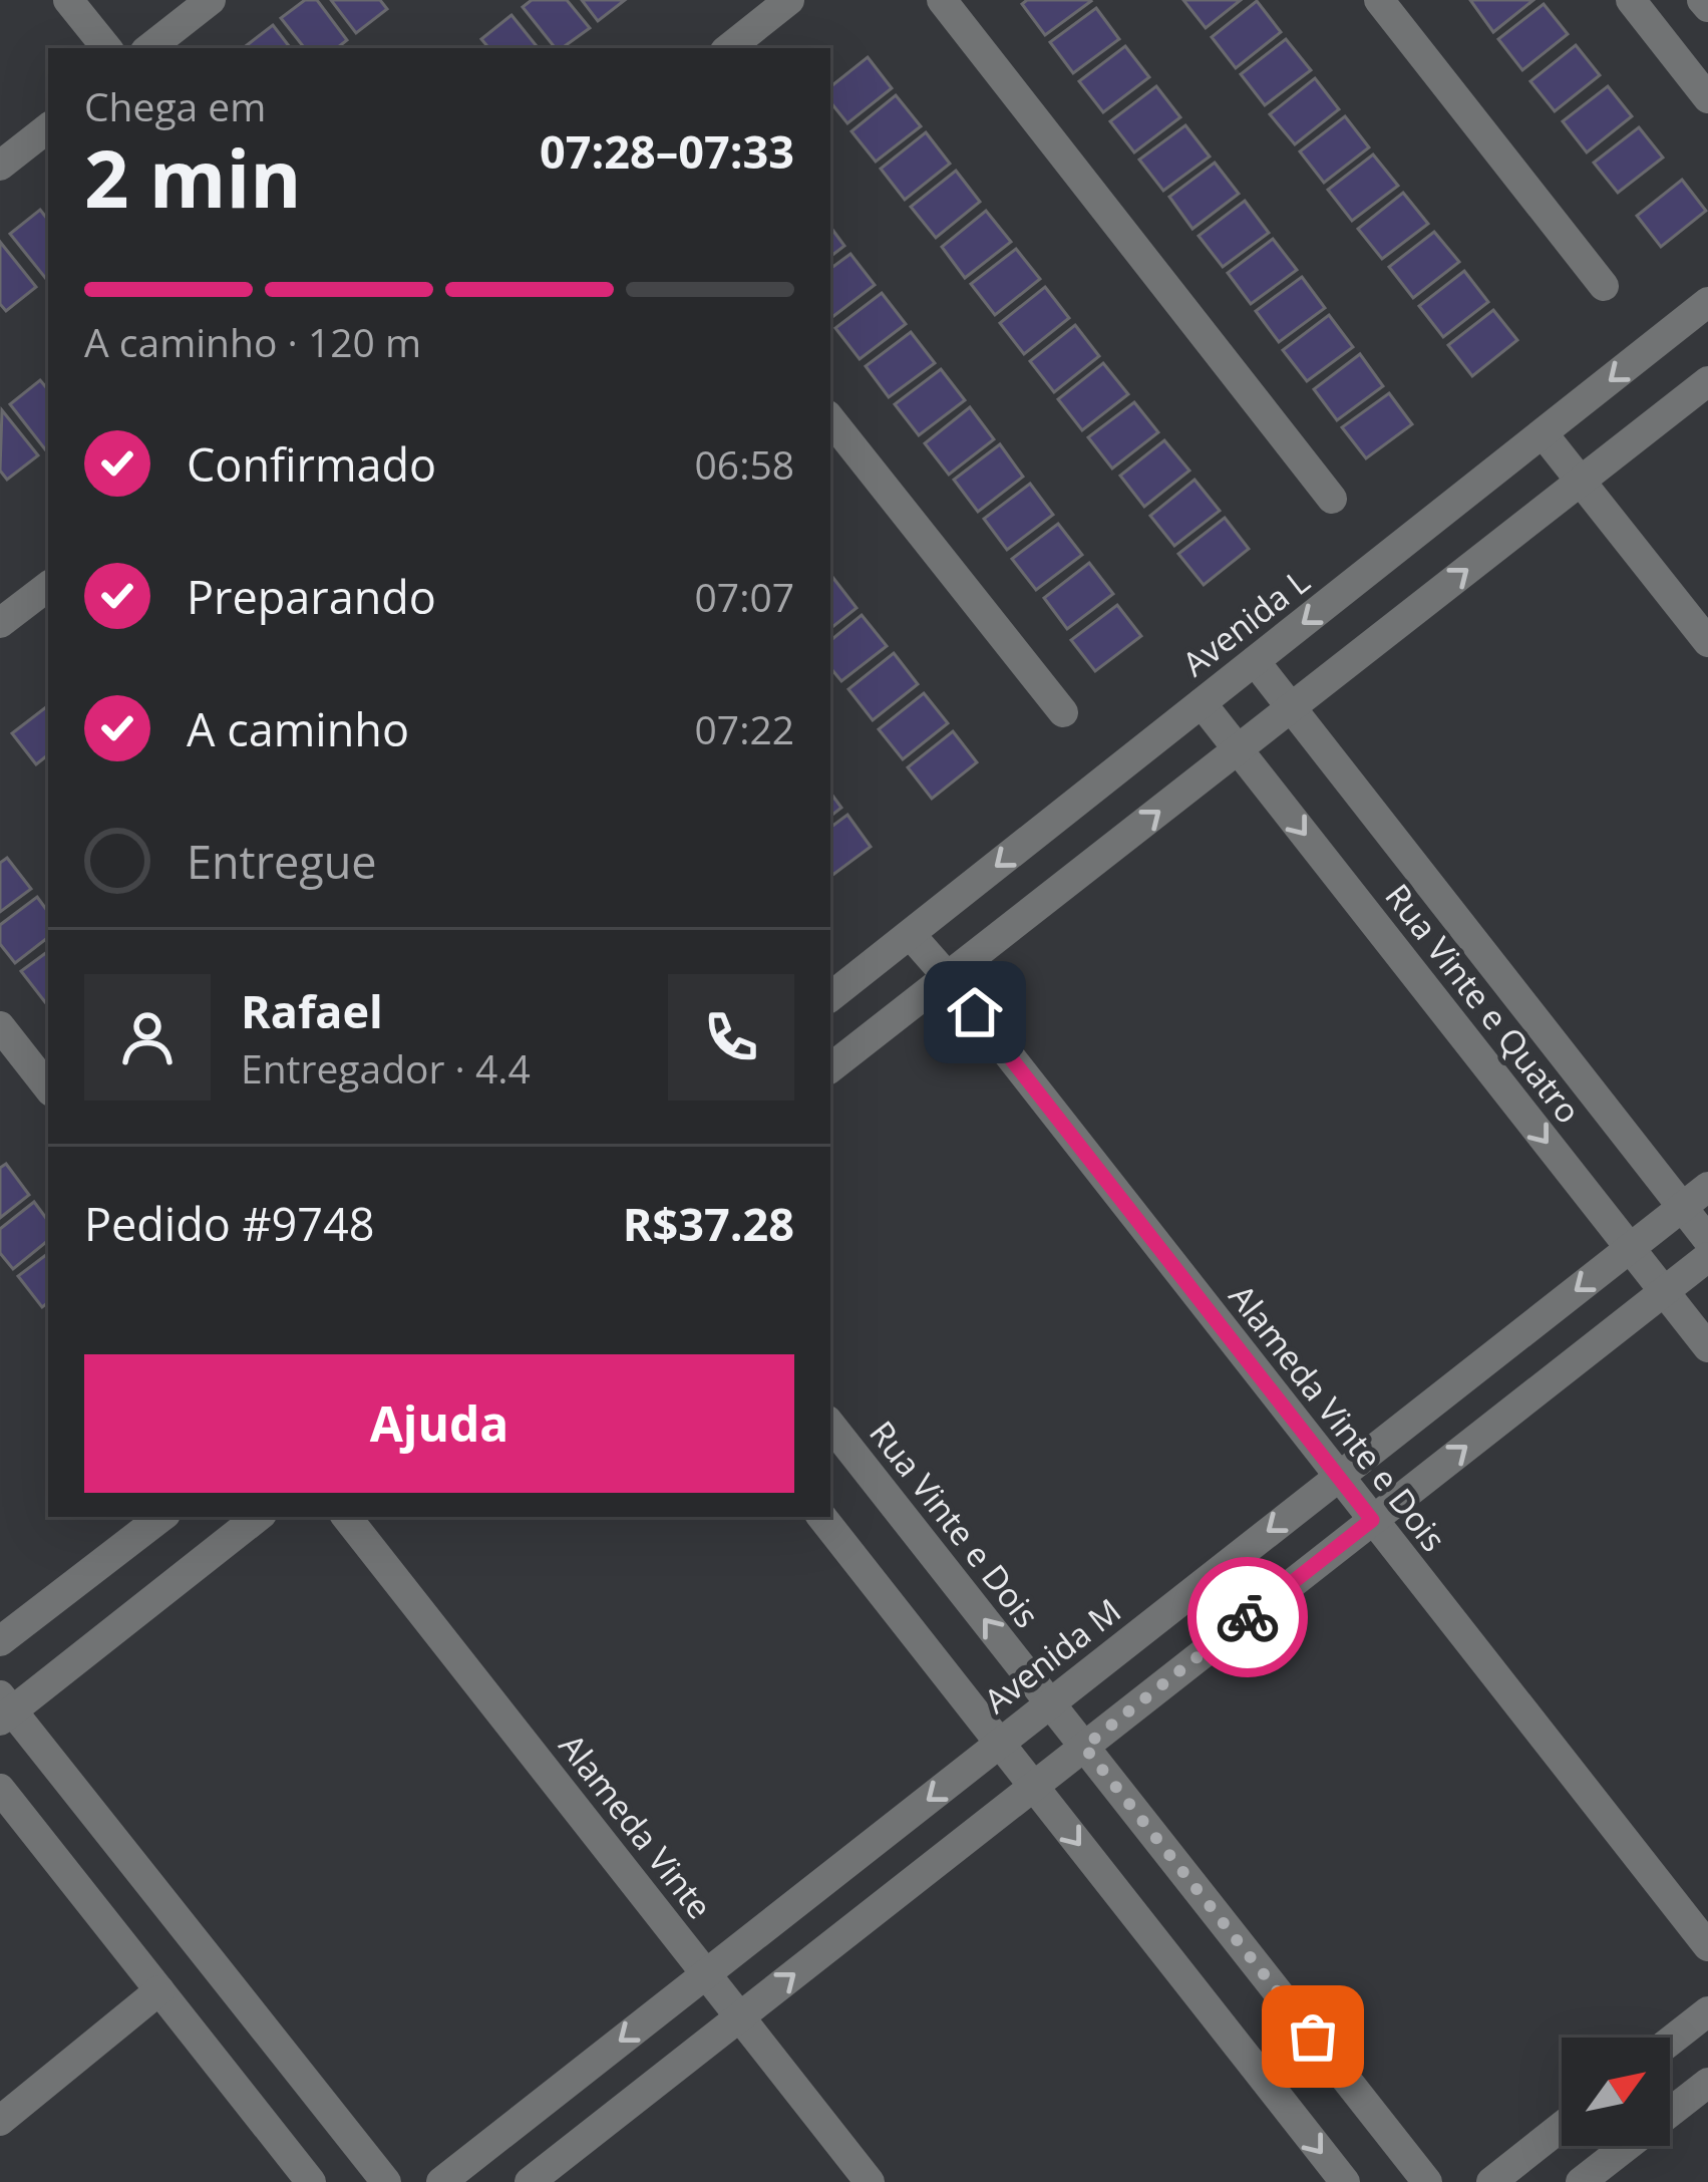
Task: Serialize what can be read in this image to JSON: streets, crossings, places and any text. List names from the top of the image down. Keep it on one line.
{"streets":{"street":["Avenida L","Rua Vinte e Quatro","Alameda Vinte e Dois","Rua Vinte e Dois","Avenida M","Alameda Vinte"]},"crossings":[["Avenida L","Rua Vinte e Quatro"],["Avenida L","Alameda Vinte e Dois"],["Rua Vinte e Quatro","Avenida M"],["Alameda Vinte e Dois","Avenida M"],["Rua Vinte e Dois","Avenida M"],["Avenida M","Alameda Vinte"]],"north":"top right","page":{"heading":["2 min","Chega em","07:28–07:33"],"panel":["Rafael","Entregador · 4.4","Pedido #9748","R$37.28"],"bar":"A caminho · 120 m","list":[["Confirmado","06:58"],["Preparando","07:07"],["A caminho","07:22"],"Entregue"],"buttons":"Ajuda"}}
